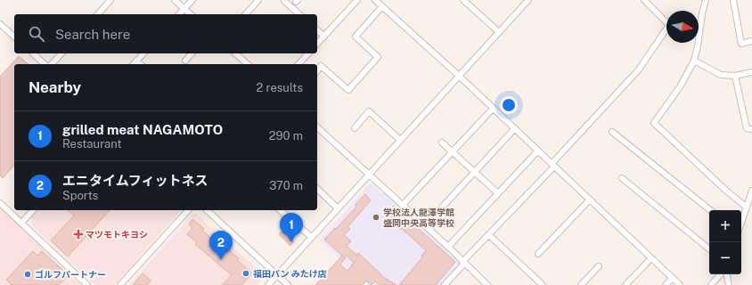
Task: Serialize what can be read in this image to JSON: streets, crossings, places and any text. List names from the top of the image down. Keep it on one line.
{"places":{"other":["学校法人龍澤学館 盛岡中央高等学校","福田パン みたけ店","ゴルフパートナー"],"health":["マツモトキヨシ"]},"north":"right","page":{"search":"Search here","heading":["Nearby","2 results"],"list":[{"mark":"1","name":"grilled meat NAGAMOTO","note":"Restaurant","value":"290 m"},{"mark":"2","name":"エニタイムフィットネス","note":"Sports","value":"370 m"}],"map_buttons":["+","−"],"pins":["1","2"]}}
